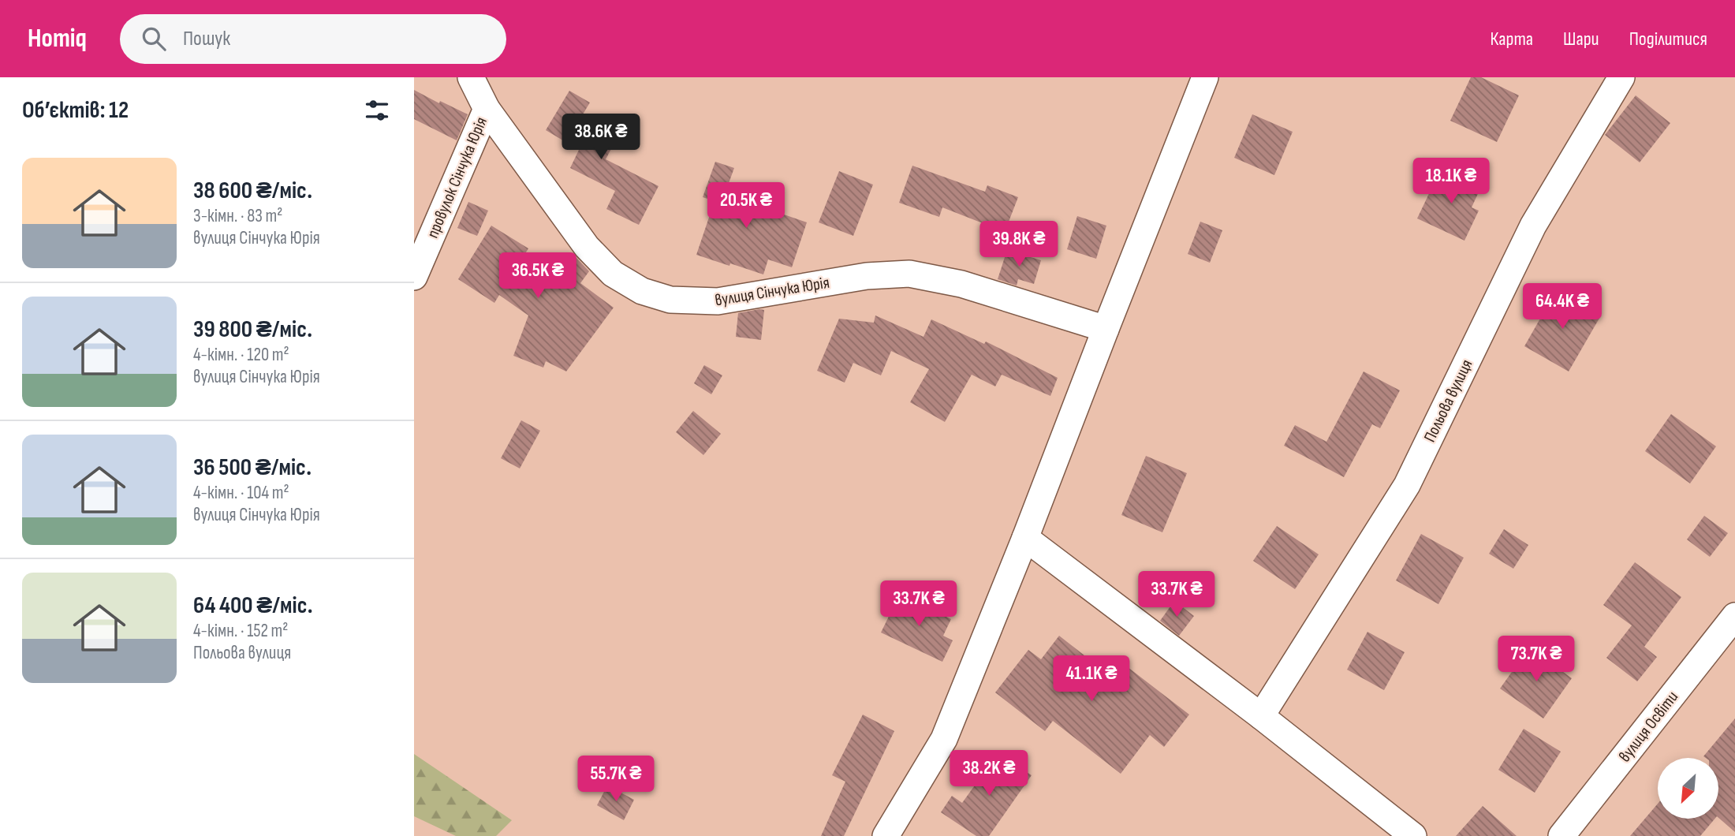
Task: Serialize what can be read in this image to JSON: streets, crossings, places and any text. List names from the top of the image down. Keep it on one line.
{"streets":{"street":["провулок Сінчука Юрія","вулиця Сінчука Юрія","Польова вулиця","вулиця Освіти"]},"crossings":[["провулок Сінчука Юрія","вулиця Сінчука Юрія"]],"north":"bottom left","page":{"header":"Homiq","search":"Пошук","nav":["Карта","Шари","Поділитися"],"heading":"Об’єктів: 12","price":["38.6K ₴","18.1K ₴","20.5K ₴","39.8K ₴","36.5K ₴","64.4K ₴","33.7K ₴","33.7K ₴","73.7K ₴","41.1K ₴","38.2K ₴","55.7K ₴"],"list":[{"name":"38 600 ₴/міс.","note":"3-кімн. · 83 m² · вулиця Сінчука Юрія"},{"name":"39 800 ₴/міс.","note":"4-кімн. · 120 m² · вулиця Сінчука Юрія"},{"name":"36 500 ₴/міс.","note":"4-кімн. · 104 m² · вулиця Сінчука Юрія"},{"name":"64 400 ₴/міс.","note":"4-кімн. · 152 m² · Польова вулиця"}]}}
